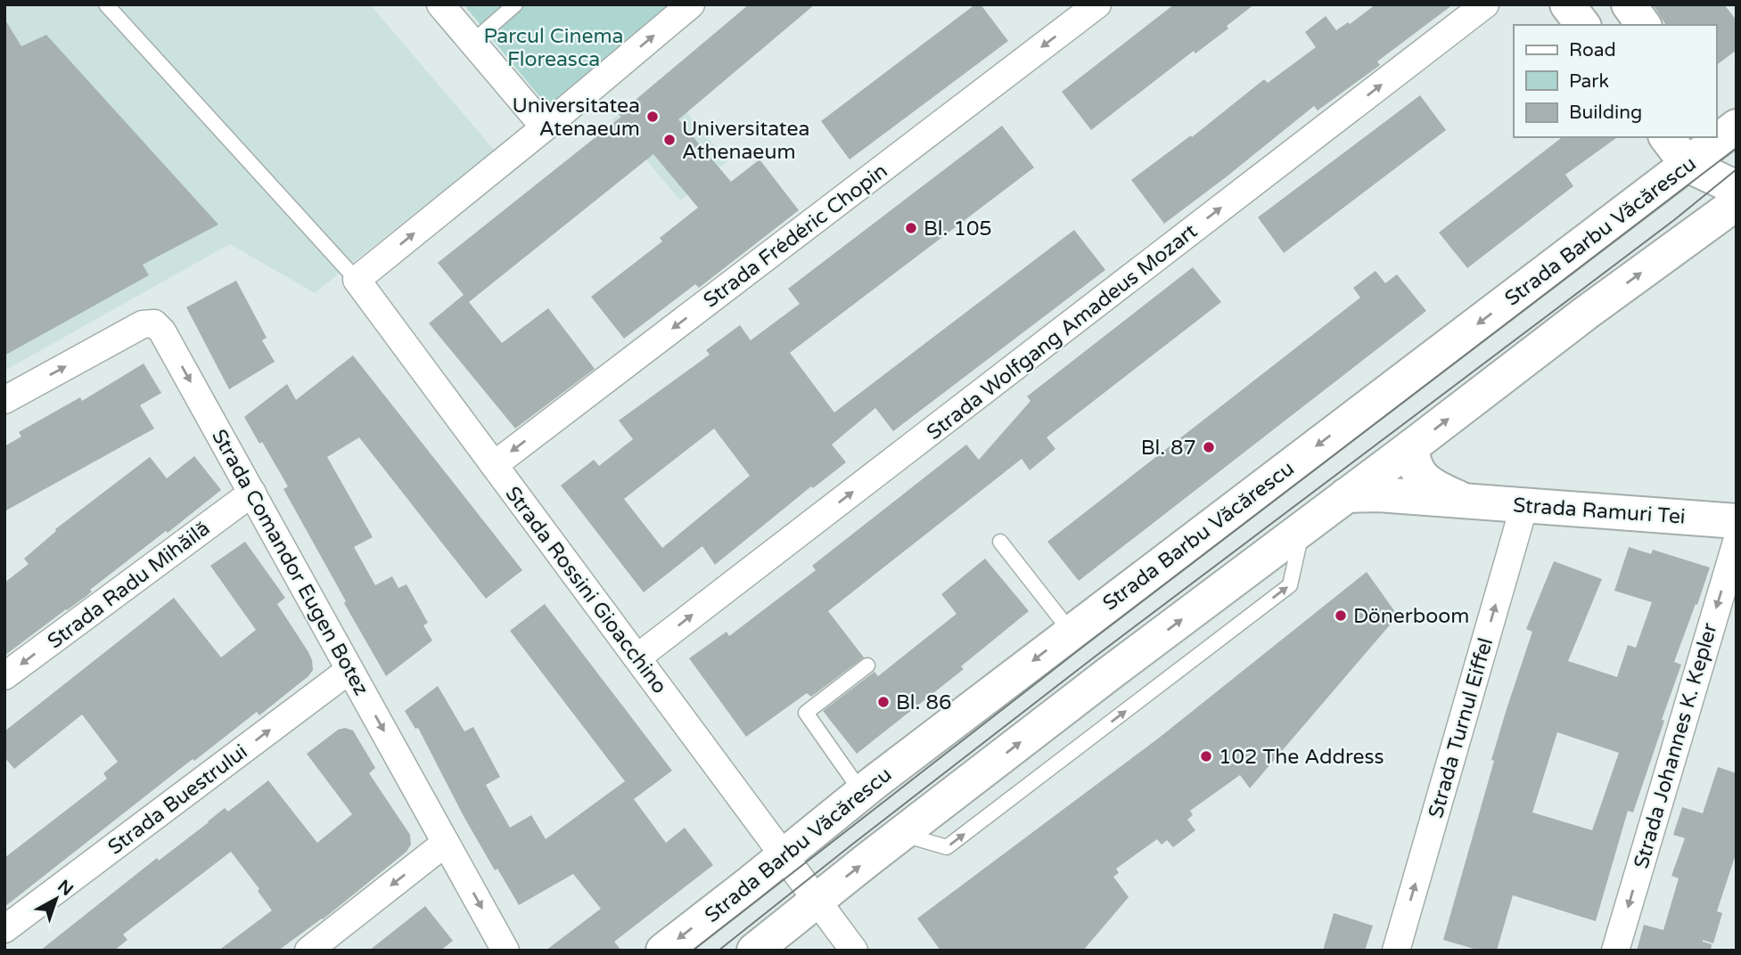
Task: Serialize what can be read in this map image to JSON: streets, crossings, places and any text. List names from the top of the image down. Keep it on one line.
{"streets":{"main road":["Strada Barbu Văcărescu","Strada Ramuri Tei"],"street":["Strada Frédéric Chopin","Strada Wolfgang Amadeus Mozart","Strada Comandor Eugen Botez","Strada Radu Mihăilă","Strada Rossini Gioacchino","Strada Turnul Eiffel","Strada Johannes K. Kepler","Strada Buestrului"]},"crossings":[["Strada Barbu Văcărescu","Strada Rossini Gioacchino"],["Strada Frédéric Chopin","Strada Rossini Gioacchino"],["Strada Wolfgang Amadeus Mozart","Strada Rossini Gioacchino"],["Strada Ramuri Tei","Strada Turnul Eiffel"],["Strada Comandor Eugen Botez","Strada Radu Mihăilă"],["Strada Comandor Eugen Botez","Strada Buestrului"]],"one_way":["Strada Wolfgang Amadeus Mozart","Strada Comandor Eugen Botez","Strada Radu Mihăilă","Strada Turnul Eiffel","Strada Johannes K. Kepler"],"parks":["Parcul Cinema Floreasca"],"places":["Universitatea Atenaeum","Universitatea Athenaeum","Bl. 105","Bl. 87","Dönerboom","Bl. 86","102 The Address"],"legend":["Road","Park","Building"],"north":"top right"}
